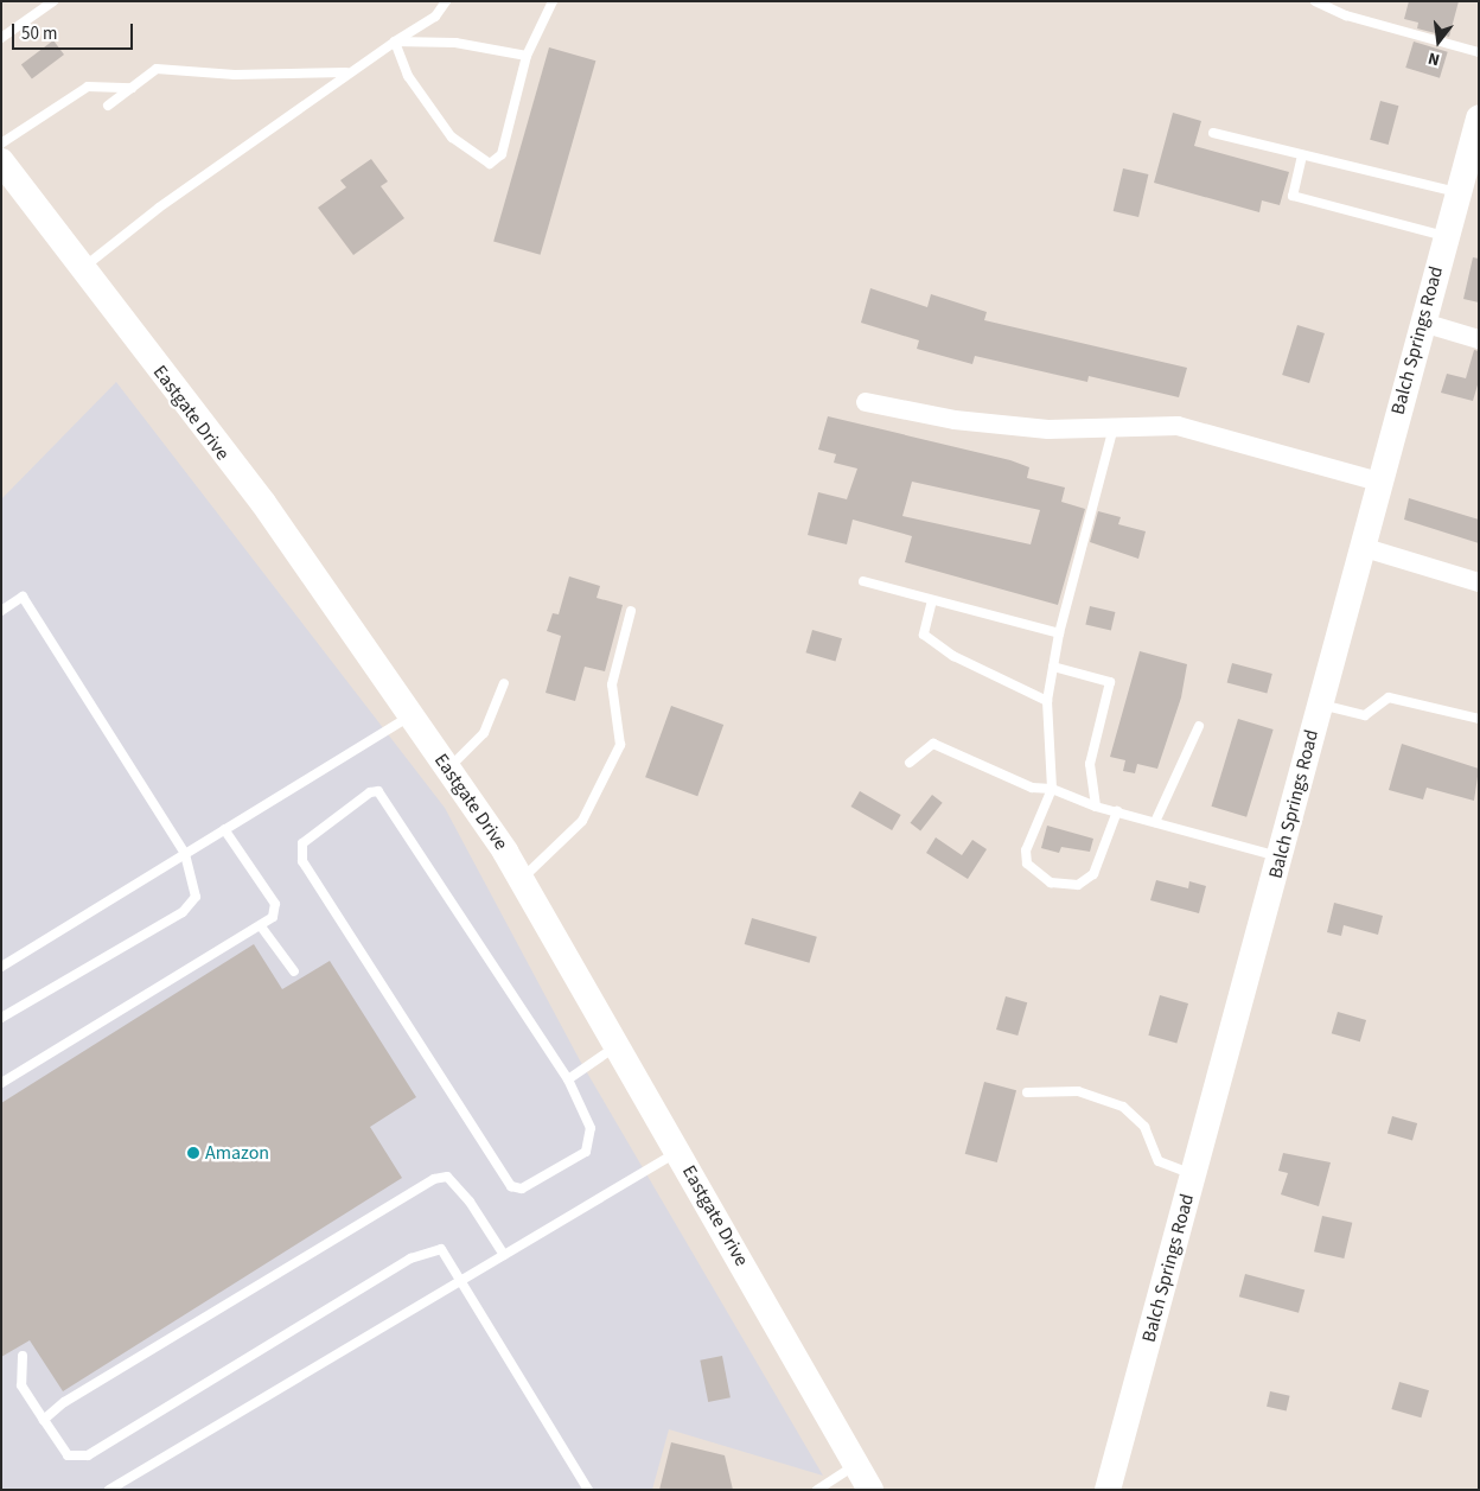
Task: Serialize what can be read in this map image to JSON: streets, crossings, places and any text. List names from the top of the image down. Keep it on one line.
{"streets":{"street":["Balch Springs Road","Eastgate Drive"]},"places":["Amazon"],"scale_bar":"50 m","north":"bottom"}
